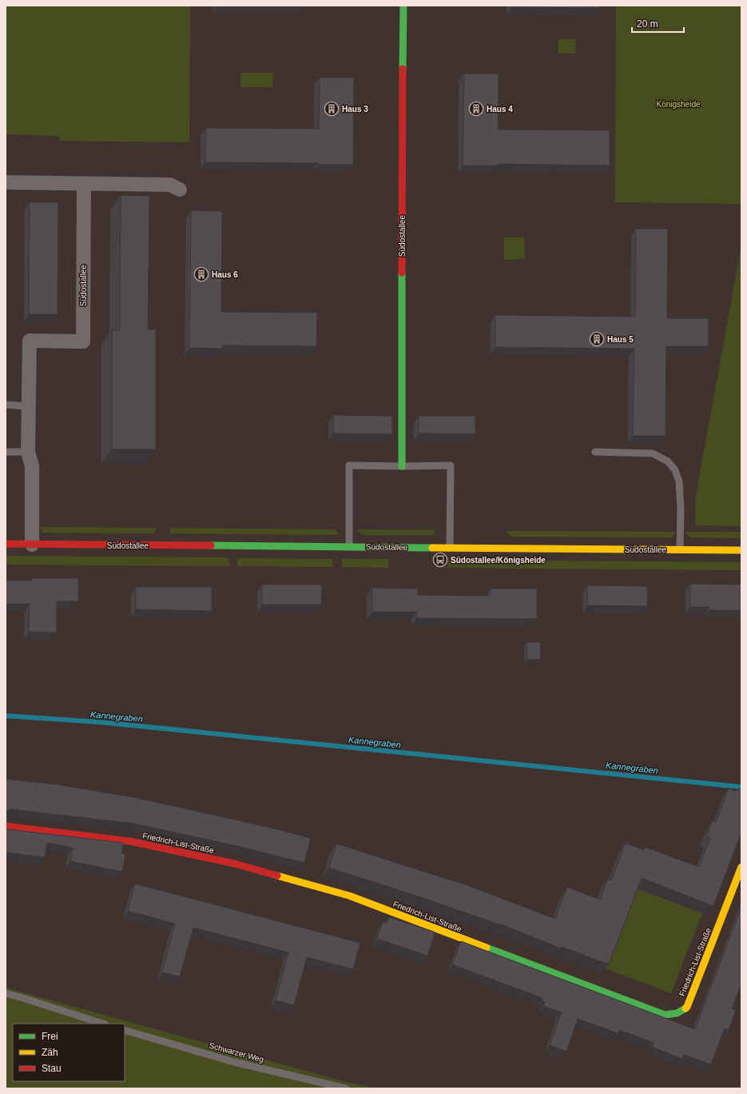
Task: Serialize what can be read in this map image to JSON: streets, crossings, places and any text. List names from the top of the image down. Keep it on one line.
{"streets":{"street":["Südostallee","Friedrich-List-Straße"],"lane":["Schwarzer Weg"]},"water":["Kannegraben"],"parks":["Königsheide"],"places":{"building":["Haus 3","Haus 4","Haus 6","Haus 5"],"bus stop":["Südostallee/Königsheide"]},"legend":["Frei","Zäh","Stau"],"scale_bar":"20 m"}
